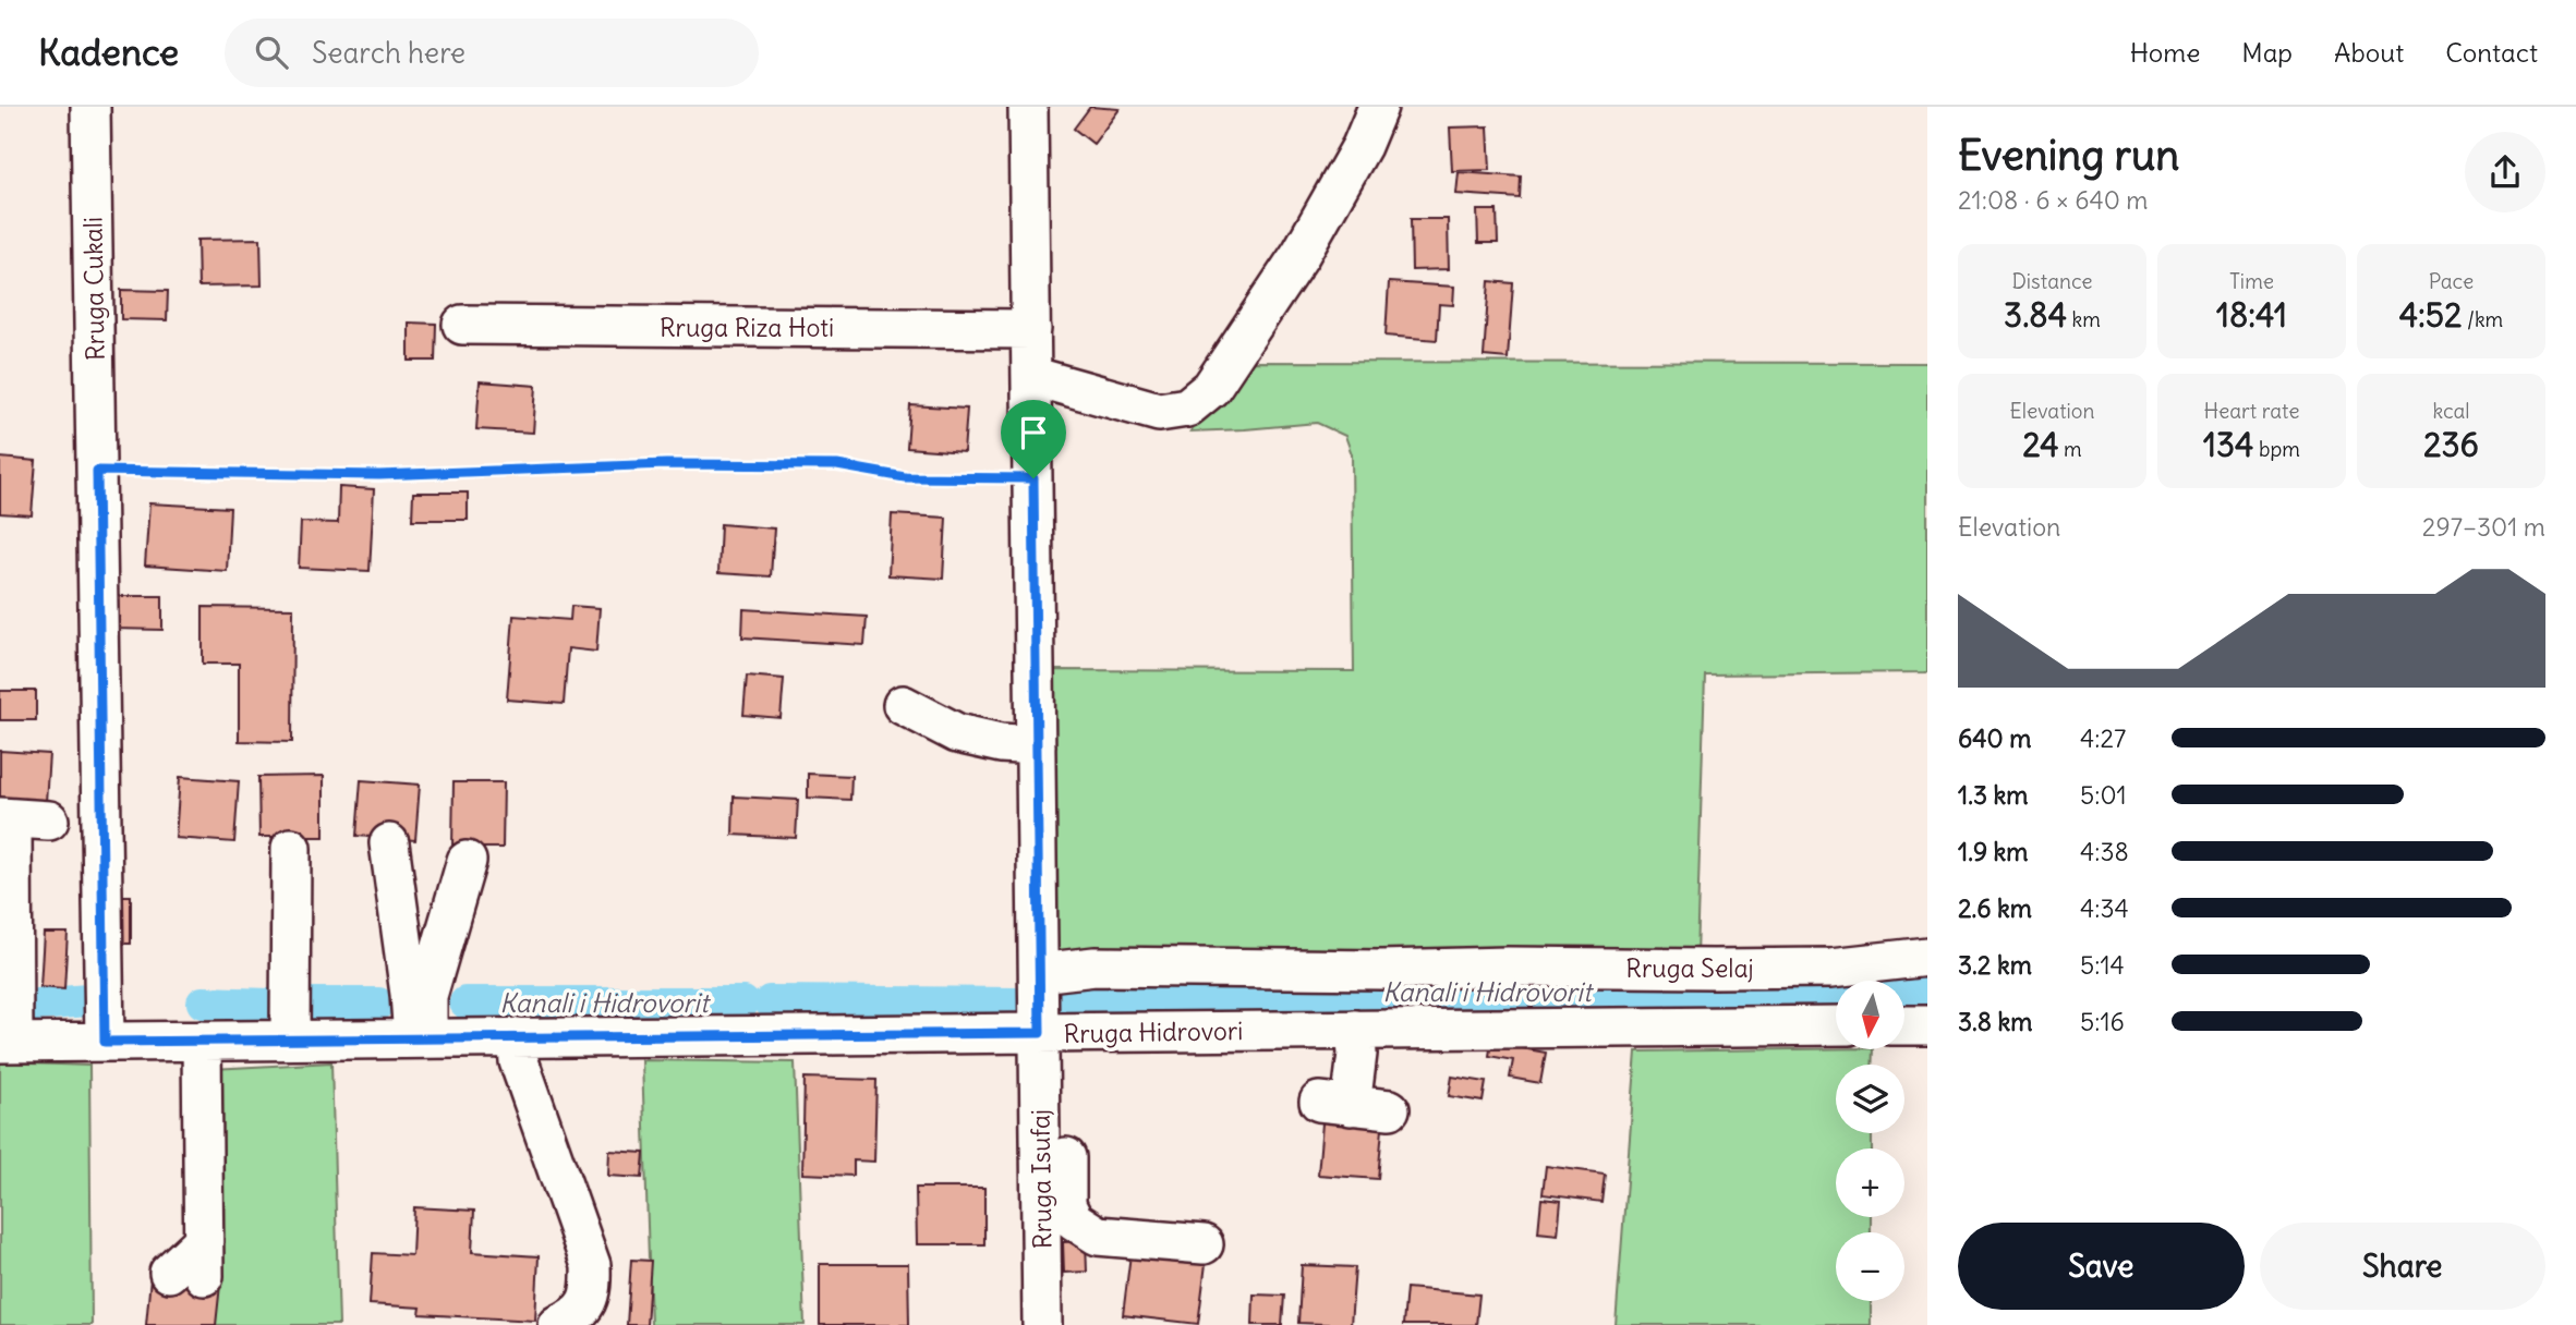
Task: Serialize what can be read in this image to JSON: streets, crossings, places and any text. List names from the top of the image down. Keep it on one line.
{"streets":{"street":["Rruga Cukali","Rruga Riza Hoti","Rruga Selaj","Rruga Hidrovori","Rruga Isufaj"]},"crossings":[["Rruga Cukali","Rruga Hidrovori"],["Rruga Hidrovori","Rruga Isufaj"]],"water":["Kanali i Hidrovorit"],"north":"bottom","page":{"header":"Kadence","search":"Search here","nav":["Home","Map","About","Contact"],"heading":["Evening run","21:08 · 6 × 640 m"],"stats":[["Distance","3.84 km"],["Time","18:41"],["Pace","4:52 /km"],["Elevation","24 m"],["Heart rate","134 bpm"],["kcal","236"]],"chart":["Elevation","297–301 m"],"list":[{"name":"640 m","note":"4:27"},{"name":"1.3 km","note":"5:01"},{"name":"1.9 km","note":"4:38"},{"name":"2.6 km","note":"4:34"},{"name":"3.2 km","note":"5:14"},{"name":"3.8 km","note":"5:16"}],"map_buttons":["+","−"],"buttons":["Save","Share"]}}
